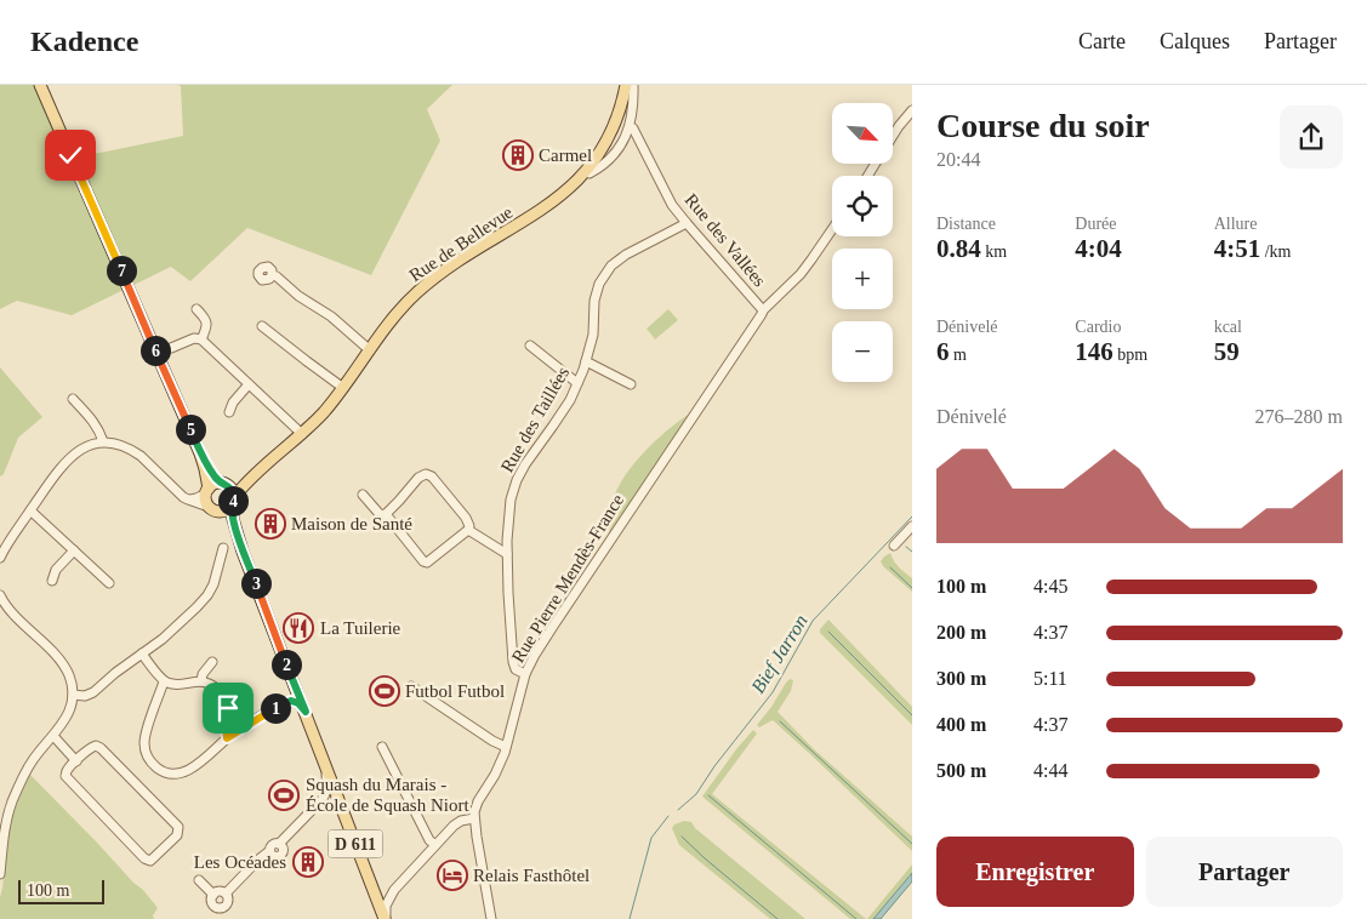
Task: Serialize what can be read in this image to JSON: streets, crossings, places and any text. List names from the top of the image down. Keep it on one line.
{"streets":{"main road":["Rue de Bellevue","D 611"],"street":["Rue des Vallées","Rue des Taillées","Rue Pierre Mendès-France"]},"crossings":[["Rue des Vallées","Rue des Taillées"],["Rue des Vallées","Rue Pierre Mendès-France"],["Rue de Bellevue","D 611"],["Rue des Taillées","Rue Pierre Mendès-France"]],"water":["Bief Jarron"],"places":{"building":["Carmel","Maison de Santé","Les Océades"],"restaurant":["La Tuilerie"],"sports":["Futbol Futbol","Squash du Marais - École de Squash Niort"],"hotel":["Relais Fasthôtel"]},"scale_bar":"100 m","north":"bottom right","page":{"header":"Kadence","nav":["Carte","Calques","Partager"],"heading":["Course du soir","20:44"],"map_buttons":["+","−"],"stats":[["Distance","0.84 km"],["Durée","4:04"],["Allure","4:51 /km"],["Dénivelé","6 m"],["Cardio","146 bpm"],["kcal","59"]],"pins":["7","6","5","4","3","2","1"],"chart":["Dénivelé","276–280 m"],"list":[{"name":"100 m","note":"4:45"},{"name":"200 m","note":"4:37"},{"name":"300 m","note":"5:11"},{"name":"400 m","note":"4:37"},{"name":"500 m","note":"4:44"}],"buttons":["Enregistrer","Partager"],"scale":"100 m"}}
